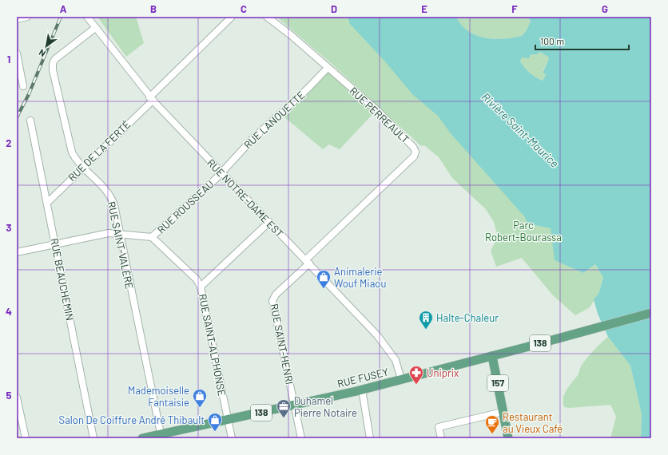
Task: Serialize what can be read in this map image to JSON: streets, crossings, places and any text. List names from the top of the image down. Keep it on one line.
{"streets":{"main road":["138","RUE FUSEY","157"],"street":["RUE PERREAULT","RUE LANOUETTE","RUE DE LA FERTÉ","RUE NOTRE-DAME EST","RUE ROUSSEAU","RUE SAINT-VALÈRE","RUE BEAUCHEMIN","RUE SAINT-HENRI","RUE SAINT-ALPHONSE"]},"crossings":[["RUE PERREAULT","RUE LANOUETTE"],["RUE PERREAULT","RUE NOTRE-DAME EST"],["RUE PERREAULT","RUE SAINT-HENRI"],["RUE LANOUETTE","RUE NOTRE-DAME EST"],["RUE LANOUETTE","RUE ROUSSEAU"],["RUE DE LA FERTÉ","RUE NOTRE-DAME EST"],["RUE DE LA FERTÉ","RUE SAINT-VALÈRE"],["RUE DE LA FERTÉ","RUE BEAUCHEMIN"],["RUE NOTRE-DAME EST","RUE ROUSSEAU"],["RUE NOTRE-DAME EST","RUE SAINT-VALÈRE"],["RUE NOTRE-DAME EST","RUE SAINT-HENRI"],["RUE NOTRE-DAME EST","RUE SAINT-ALPHONSE"],["RUE NOTRE-DAME EST","RUE FUSEY"],["RUE ROUSSEAU","RUE SAINT-VALÈRE"],["RUE ROUSSEAU","RUE BEAUCHEMIN"],["RUE SAINT-VALÈRE","RUE FUSEY"],["RUE SAINT-HENRI","RUE FUSEY"],["RUE SAINT-ALPHONSE","RUE FUSEY"],["RUE FUSEY","157"]],"water":["Rivière Saint-Maurice"],"parks":["Parc Robert-Bourassa"],"places":{"shop":["Animalerie Wouf Miaou","Mademoiselle Fantaisie","Salon De Coiffure André Thibault"],"building":["Halte-Chaleur"],"pharmacy":["Uniprix"],"office":["Duhamel Pierre Notaire"],"cafe":["Restaurant au Vieux Café"]},"scale_bar":"100 m","north":"bottom left","grid":{"columns":["A","B","C","D","E","F","G"],"rows":["1","2","3","4","5"]}}
